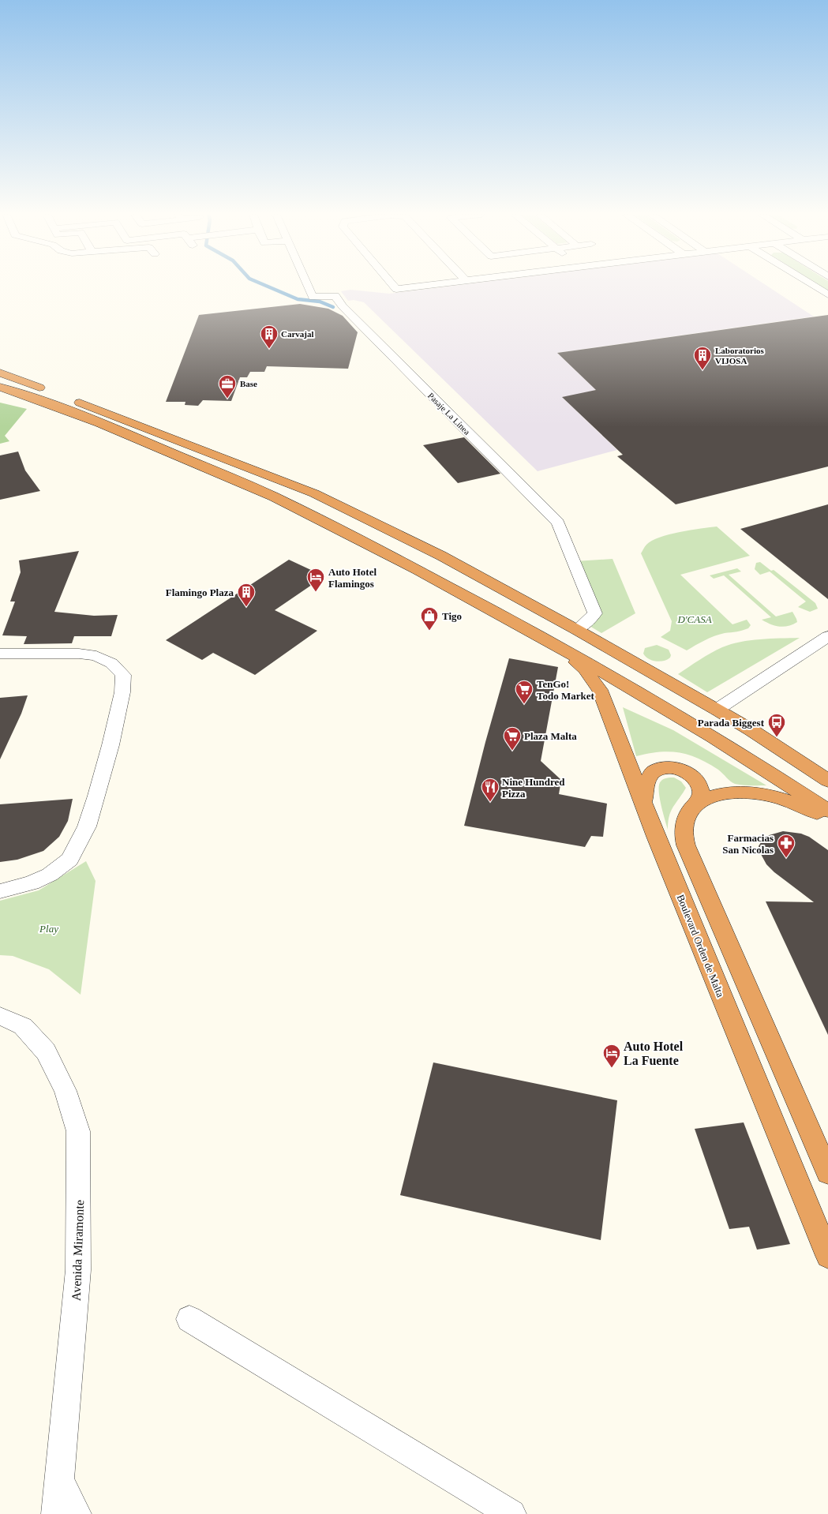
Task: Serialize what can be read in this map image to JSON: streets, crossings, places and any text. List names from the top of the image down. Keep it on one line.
{"streets":{"highway":["Boulevard Orden de Malta"],"street":["Pasaje La Línea","Avenida Miramonte"]},"parks":["D'CASA","Play"],"places":{"building":["Carvajal","Laboratorios VIJOSA","Flamingo Plaza"],"office":["Base"],"hotel":["Auto Hotel Flamingos","Auto Hotel La Fuente"],"shop":["Tigo"],"supermarket":["TenGo! Todo Market","Plaza Malta"],"bus stop":["Parada Biggest"],"restaurant":["Nine Hundred Pizza"],"pharmacy":["Farmacias San Nicolas"]}}
